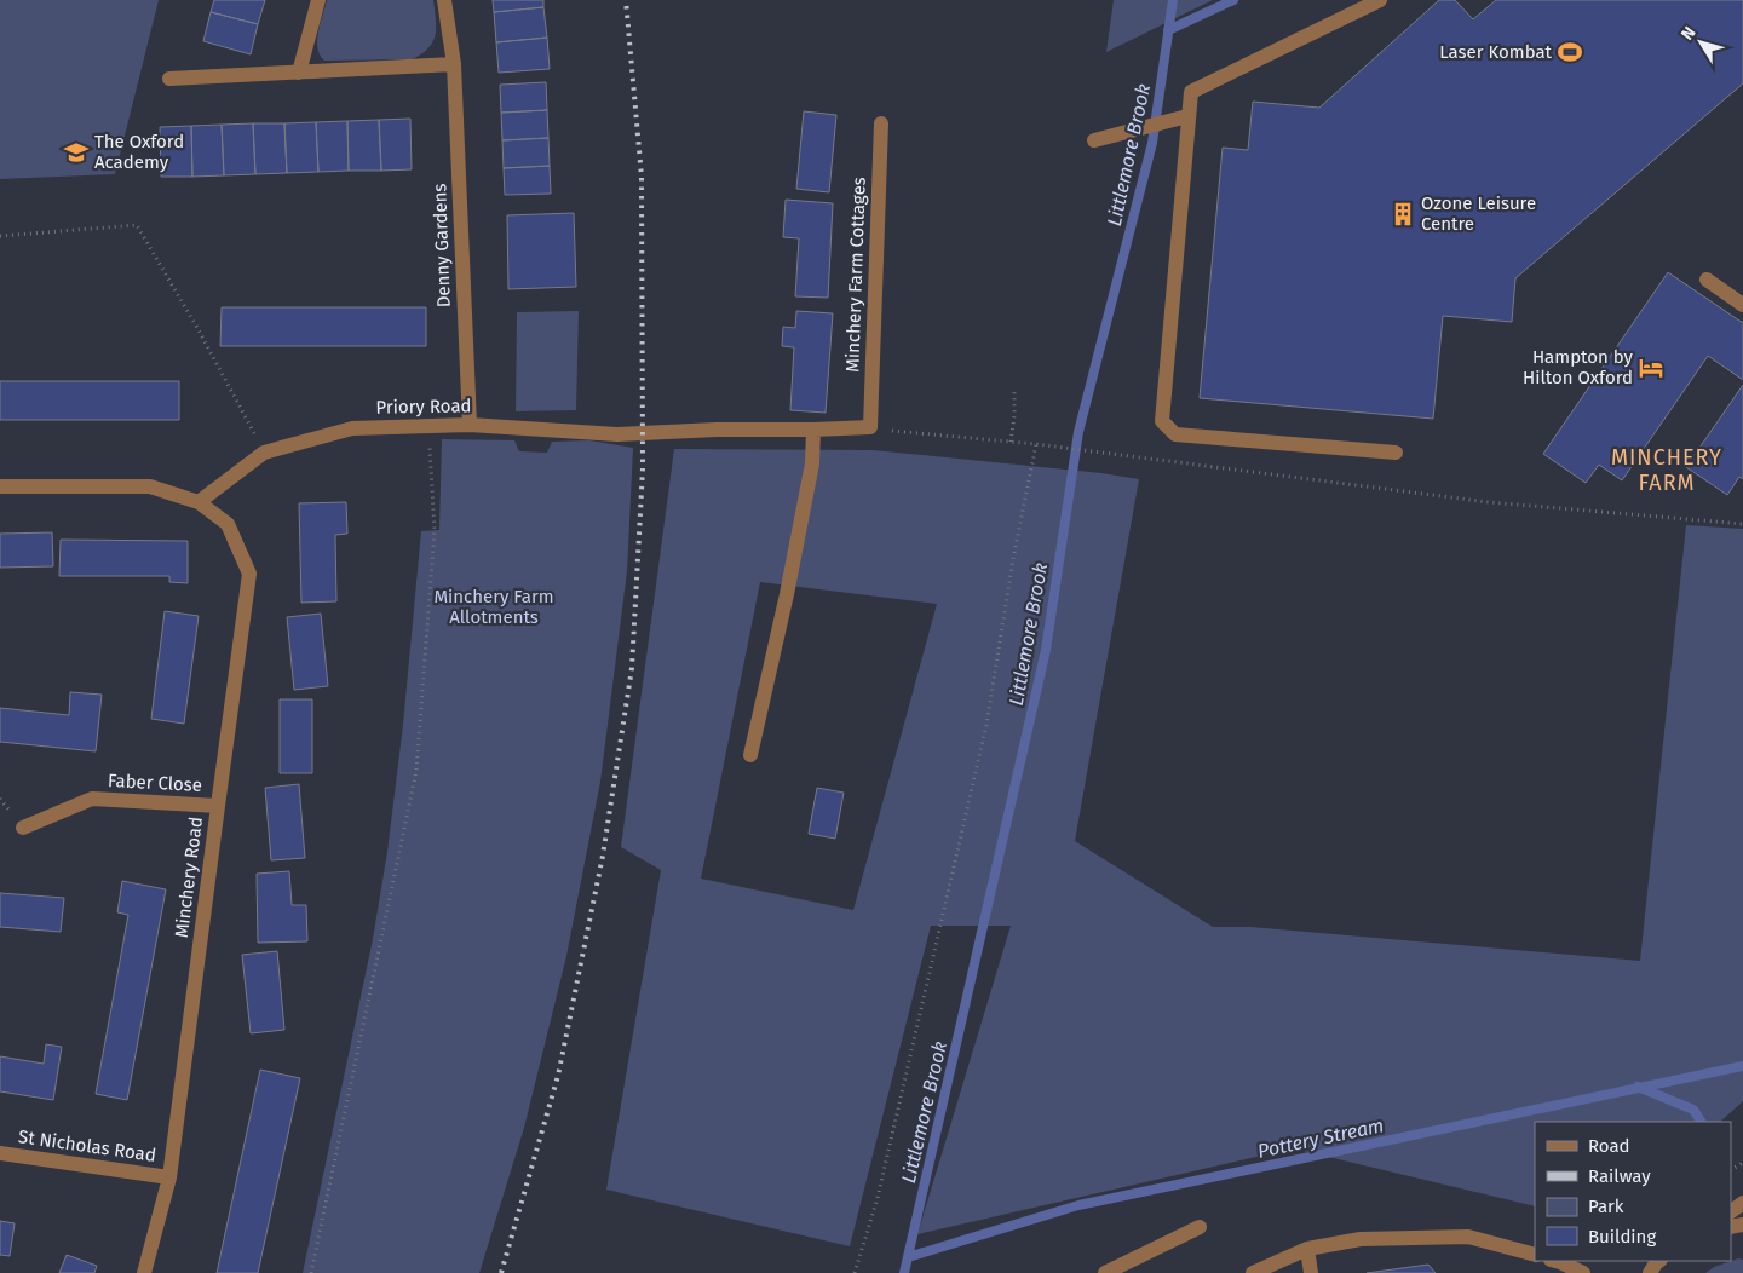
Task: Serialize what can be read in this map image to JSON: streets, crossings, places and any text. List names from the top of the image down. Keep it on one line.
{"streets":{"street":["Denny Gardens","Minchery Farm Cottages","Priory Road","Faber Close","Minchery Road","St Nicholas Road"]},"crossings":[["Denny Gardens","Priory Road"],["Minchery Farm Cottages","Priory Road"],["Priory Road","Minchery Road"],["Faber Close","Minchery Road"],["Minchery Road","St Nicholas Road"]],"districts":["MINCHERY FARM"],"water":["Littlemore Brook","Pottery Stream"],"parks":["Minchery Farm Allotments"],"places":{"sports":["Laser Kombat"],"school or university":["The Oxford Academy"],"building":["Ozone Leisure Centre"],"hotel":["Hampton by Hilton Oxford"]},"legend":["Road","Railway","Park","Building"],"north":"top left"}
